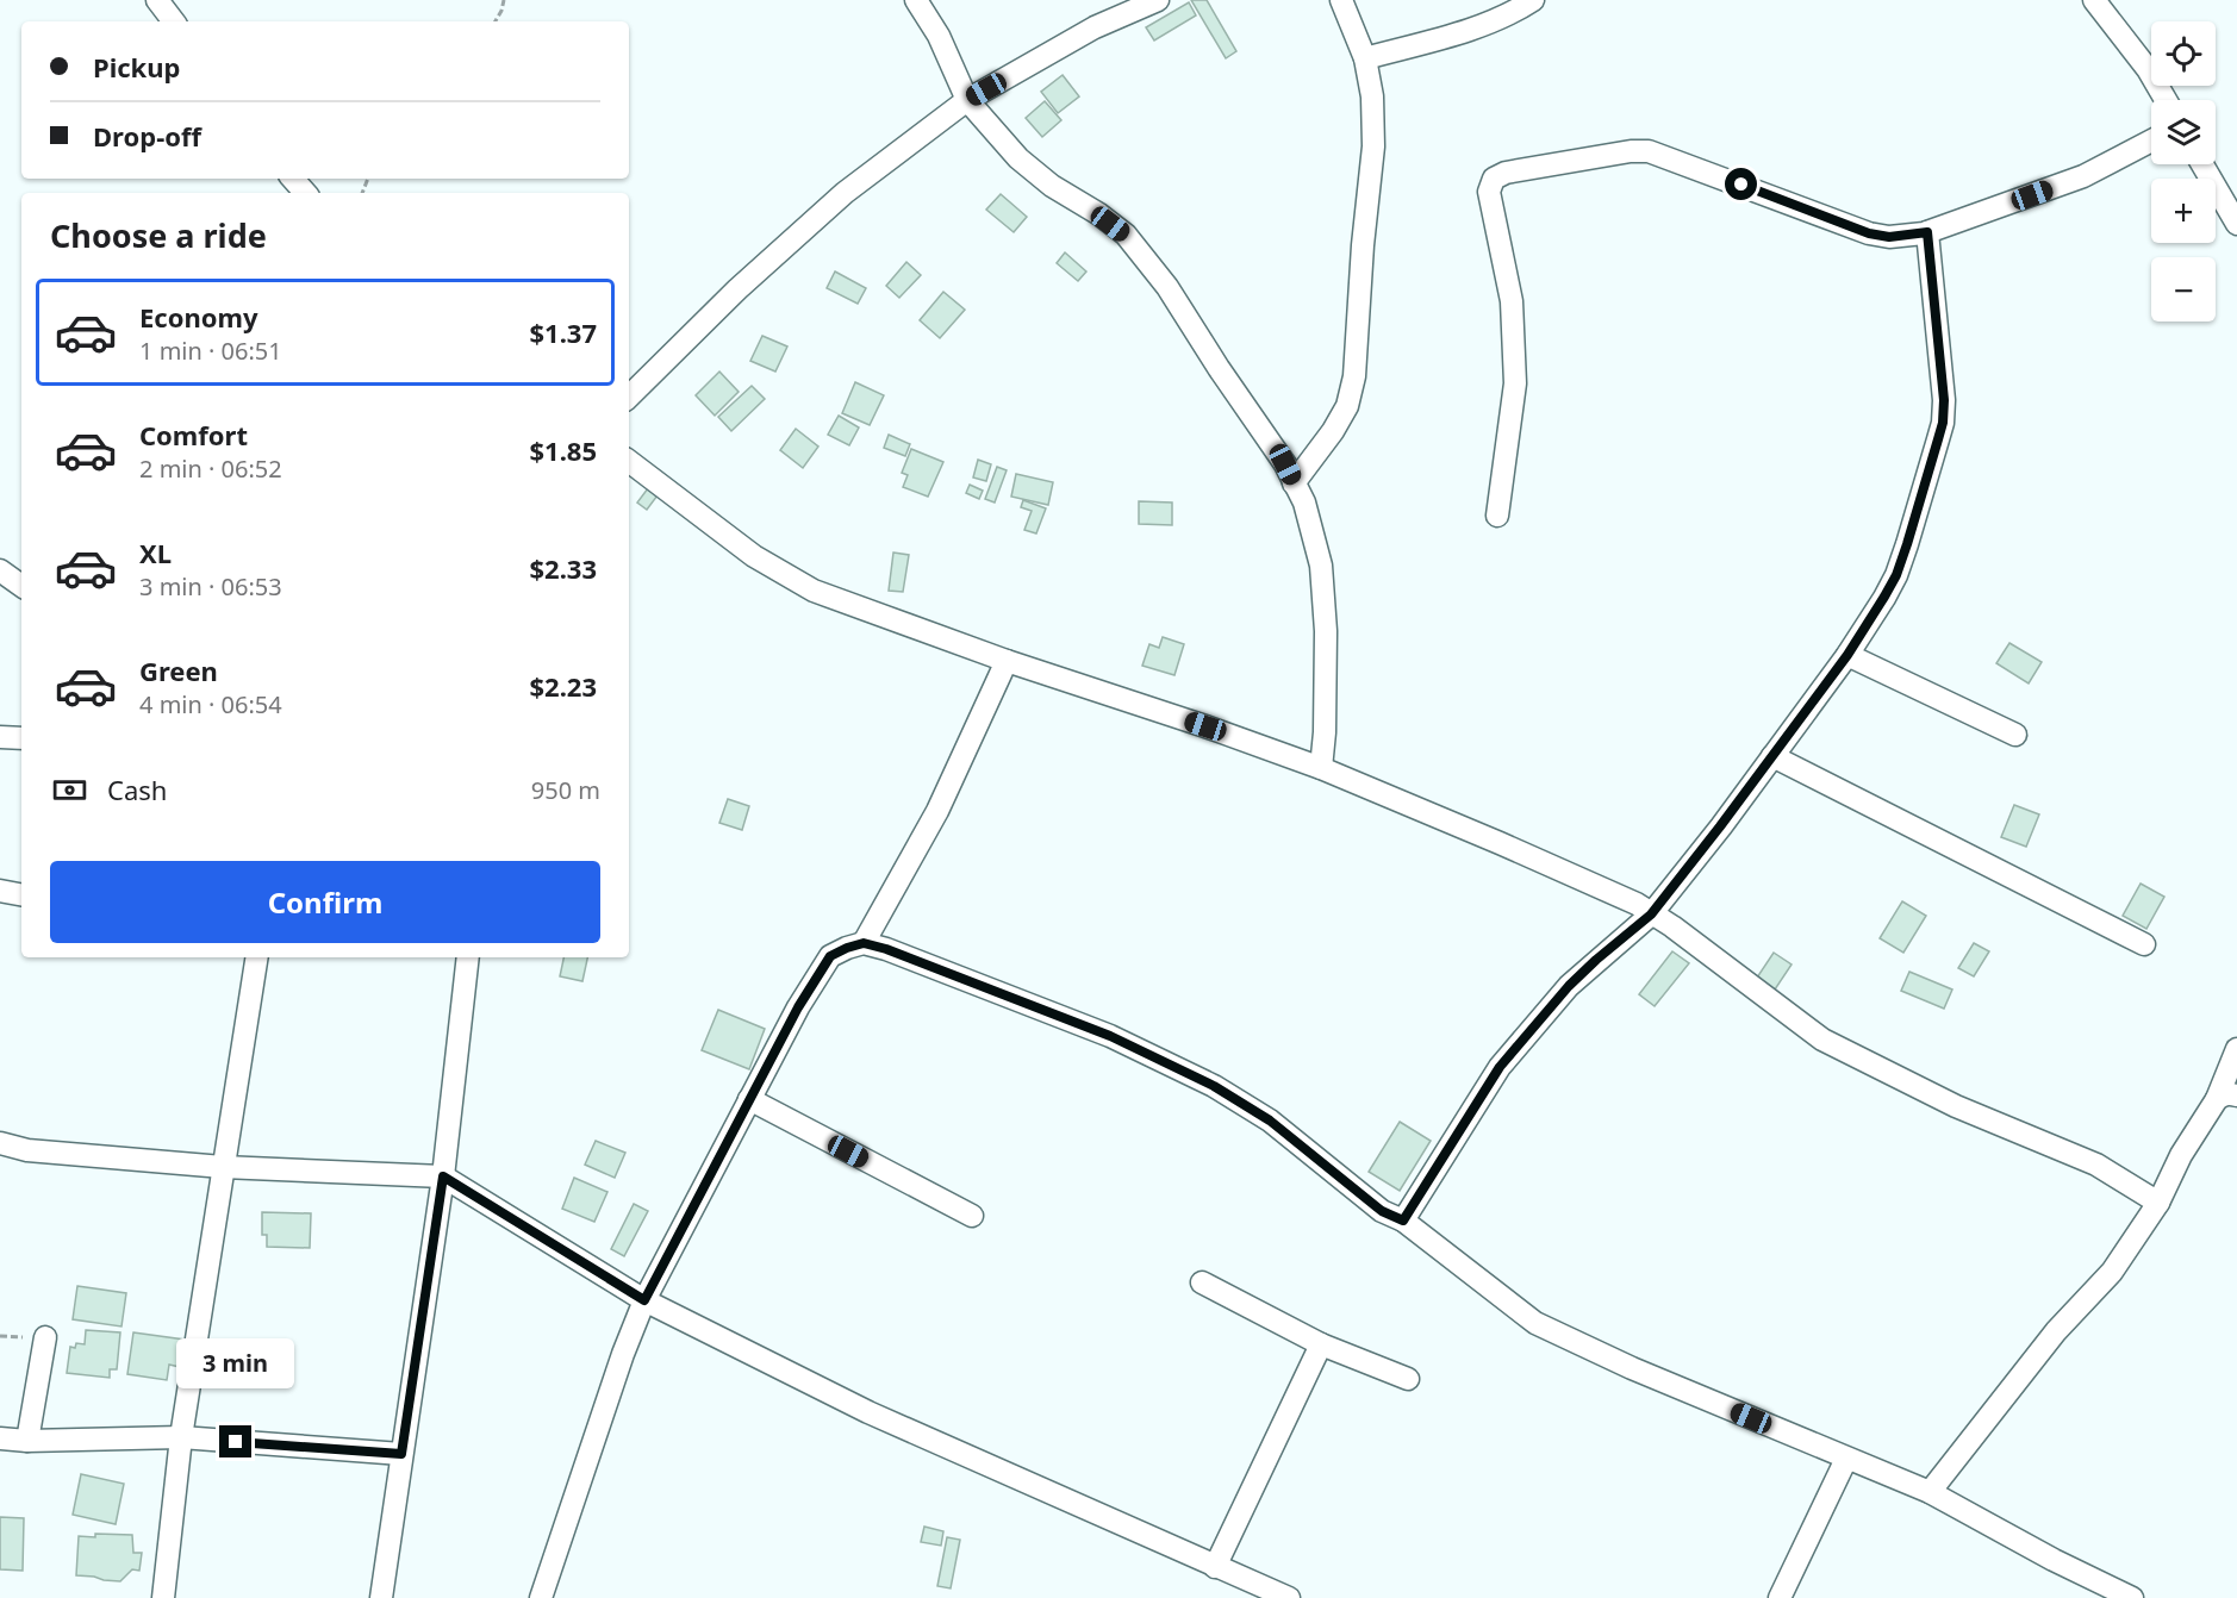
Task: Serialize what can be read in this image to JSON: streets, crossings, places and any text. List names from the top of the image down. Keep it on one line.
{"page":{"map_buttons":["+","−"],"banner":["Pickup","Drop-off"],"heading":"Choose a ride","list":[{"name":"Economy","note":"1 min · 06:51","value":"$1.37"},{"name":"Comfort","note":"2 min · 06:52","value":"$1.85"},{"name":"XL","note":"3 min · 06:53","value":"$2.33"},{"name":"Green","note":"4 min · 06:54","value":"$2.23"}],"pay":["Cash","950 m"],"buttons":"Confirm","bubble":"3 min"}}
